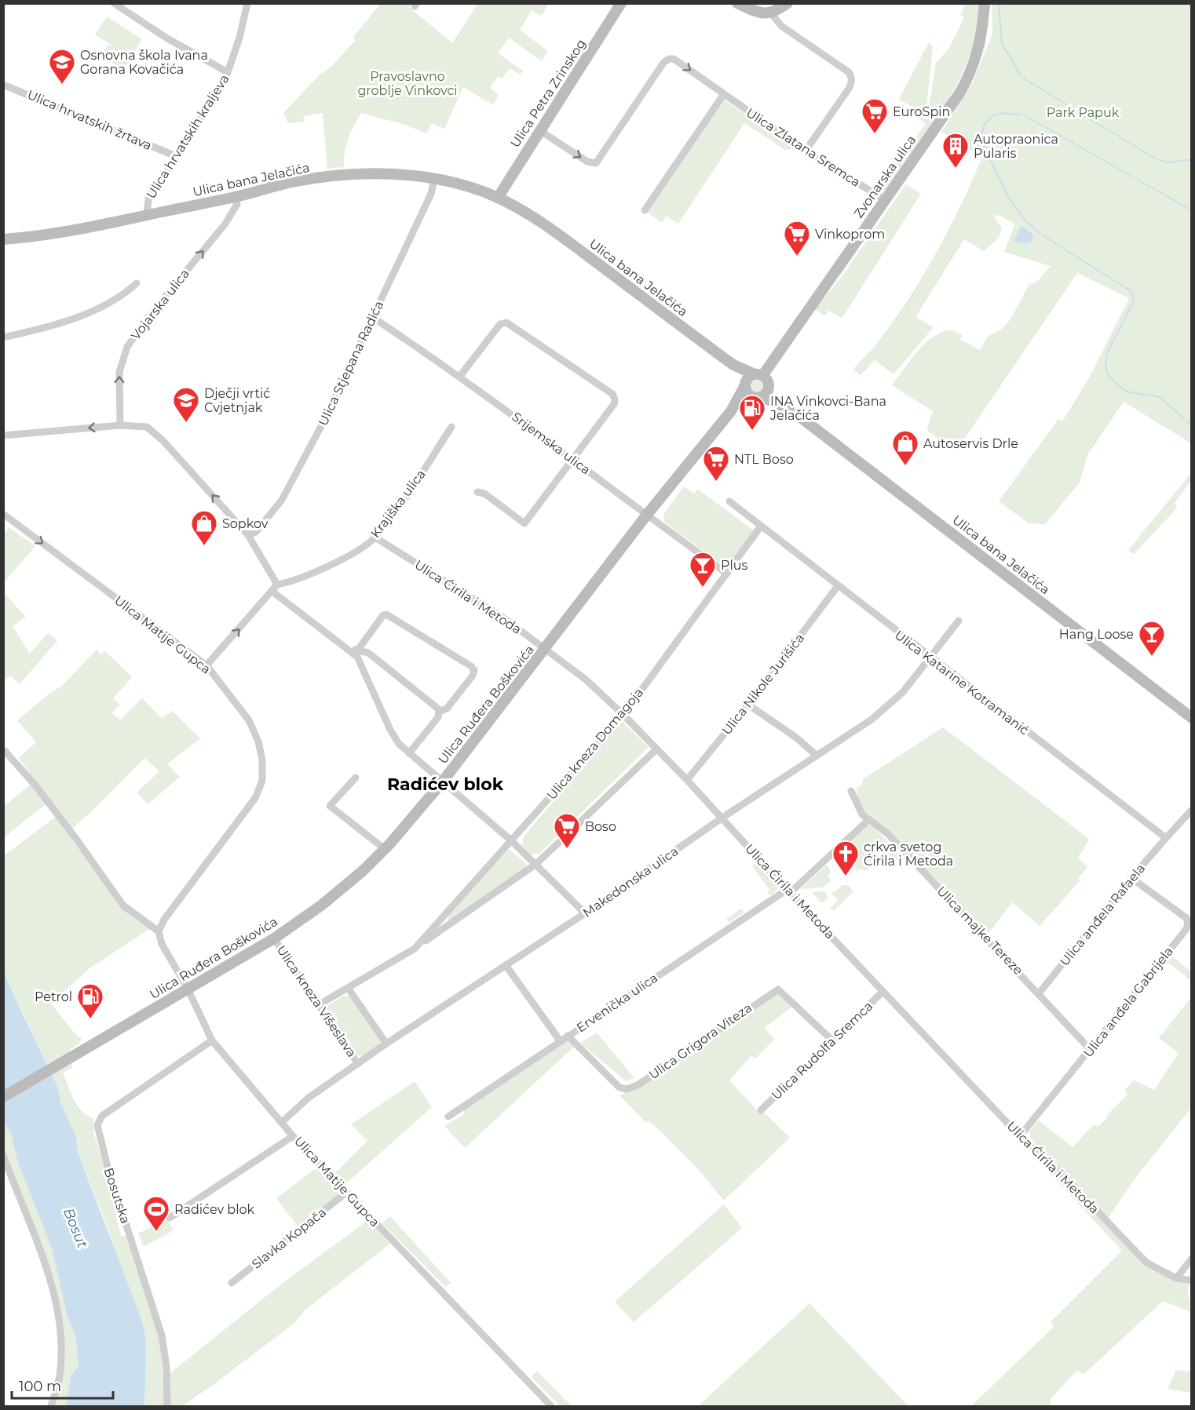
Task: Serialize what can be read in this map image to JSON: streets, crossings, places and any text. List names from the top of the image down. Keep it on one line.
{"streets":{"main road":["Ulica Petra Zrinskog","Zvonarska ulica","Ulica bana Jelačića","Ulica Ruđera Boškovića"],"street":["Ulica hrvatskih žrtava","Ulica hrvatskih kraljeva","Ulica Zlatana Sremca","Vojarska ulica","Ulica Stjepana Radića","Srijemska ulica","Krajiška ulica","Ulica Ćirila i Metoda","Ulica Matije Gupca","Ulica Katarine Kotramanić","Ulica Nikole Jurišića","Ulica kneza Domagoja","Makedonska ulica","Ulica anđela Rafaela","Ulica majke Tereze","Ulica kneza Višeslava","Ulica anđela Gabrijela","Ervenička ulica","Ulica Grigora Viteza","Ulica Rudolfa Sremca","Bosutska","Slavka Kopača"]},"crossings":[["Ulica Petra Zrinskog","Ulica Zlatana Sremca"],["Ulica Petra Zrinskog","Ulica bana Jelačića"],["Ulica hrvatskih žrtava","Ulica hrvatskih kraljeva"],["Ulica hrvatskih kraljeva","Ulica bana Jelačića"],["Ulica Zlatana Sremca","Zvonarska ulica"],["Zvonarska ulica","Ulica bana Jelačića"],["Ulica bana Jelačića","Vojarska ulica"],["Ulica bana Jelačića","Ulica Stjepana Radića"],["Ulica bana Jelačića","Ulica Ruđera Boškovića"],["Ulica Stjepana Radića","Srijemska ulica"],["Srijemska ulica","Ulica Ruđera Boškovića"],["Srijemska ulica","Ulica kneza Domagoja"],["Krajiška ulica","Ulica Ćirila i Metoda"],["Ulica Ćirila i Metoda","Ulica Nikole Jurišića"],["Ulica Ćirila i Metoda","Ulica Ruđera Boškovića"],["Ulica Ćirila i Metoda","Ulica kneza Domagoja"],["Ulica Ćirila i Metoda","Makedonska ulica"],["Ulica Ćirila i Metoda","Ulica anđela Gabrijela"],["Ulica Ćirila i Metoda","Ervenička ulica"],["Ulica Ćirila i Metoda","Ulica Rudolfa Sremca"],["Ulica Matije Gupca","Ulica Ruđera Boškovića"],["Ulica Matije Gupca","Makedonska ulica"],["Ulica Matije Gupca","Bosutska"],["Ulica Matije Gupca","Slavka Kopača"],["Ulica Katarine Kotramanić","Ulica Nikole Jurišića"],["Ulica Katarine Kotramanić","Ulica kneza Domagoja"],["Ulica Katarine Kotramanić","Makedonska ulica"],["Ulica Katarine Kotramanić","Ulica anđela Rafaela"],["Ulica Ruđera Boškovića","Ulica kneza Višeslava"],["Ulica kneza Domagoja","Ulica kneza Višeslava"],["Makedonska ulica","Ulica kneza Višeslava"],["Ulica anđela Rafaela","Ulica majke Tereze"],["Ulica anđela Rafaela","Ulica anđela Gabrijela"],["Ulica majke Tereze","Ulica anđela Gabrijela"],["Ulica majke Tereze","Ervenička ulica"],["Ervenička ulica","Ulica Grigora Viteza"],["Ulica Grigora Viteza","Ulica Rudolfa Sremca"]],"one_way":["Vojarska ulica"],"districts":["Radićev blok"],"water":["Bosut"],"parks":["Pravoslavno groblje Vinkovci","Park Papuk"],"places":{"school or university":["Osnovna škola Ivana Gorana Kovačića","Dječji vrtić Cvjetnjak"],"supermarket":["EuroSpin","Vinkoprom","NTL Boso","Boso"],"building":["Autopraonica Pularis"],"fuel station":["INA Vinkovci-Bana Jelačića","Petrol"],"shop":["Autoservis Drle","Sopkov"],"bar":["Plus","Hang Loose"],"church":["crkva svetog Ćirila i Metoda"],"sports":["Radićev blok"]},"scale_bar":"100 m"}
